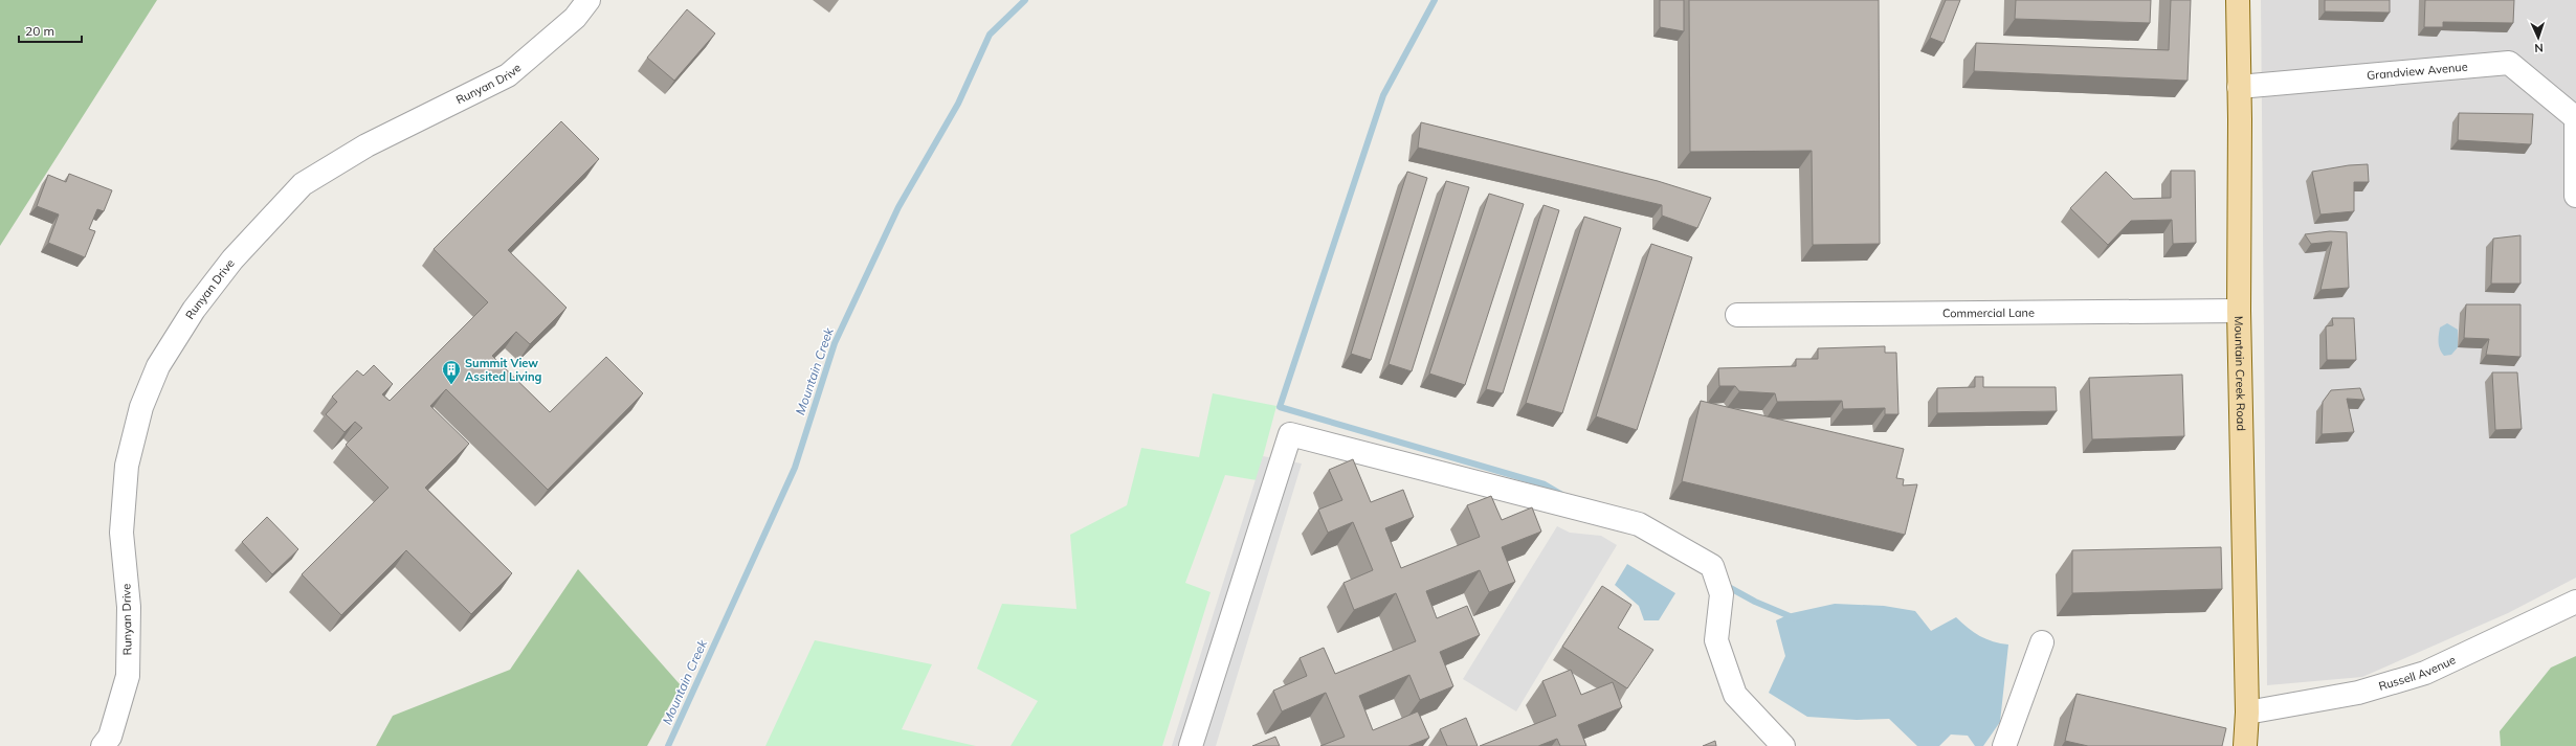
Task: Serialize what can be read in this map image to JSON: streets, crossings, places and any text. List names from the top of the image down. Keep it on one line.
{"streets":{"main road":["Mountain Creek Road"],"street":["Grandview Avenue","Runyan Drive","Commercial Lane","Russell Avenue"]},"crossings":[["Grandview Avenue","Mountain Creek Road"],["Commercial Lane","Mountain Creek Road"],["Mountain Creek Road","Russell Avenue"]],"water":["Mountain Creek"],"places":{"building":["Summit View Assited Living"]},"scale_bar":"20 m","north":"bottom"}
